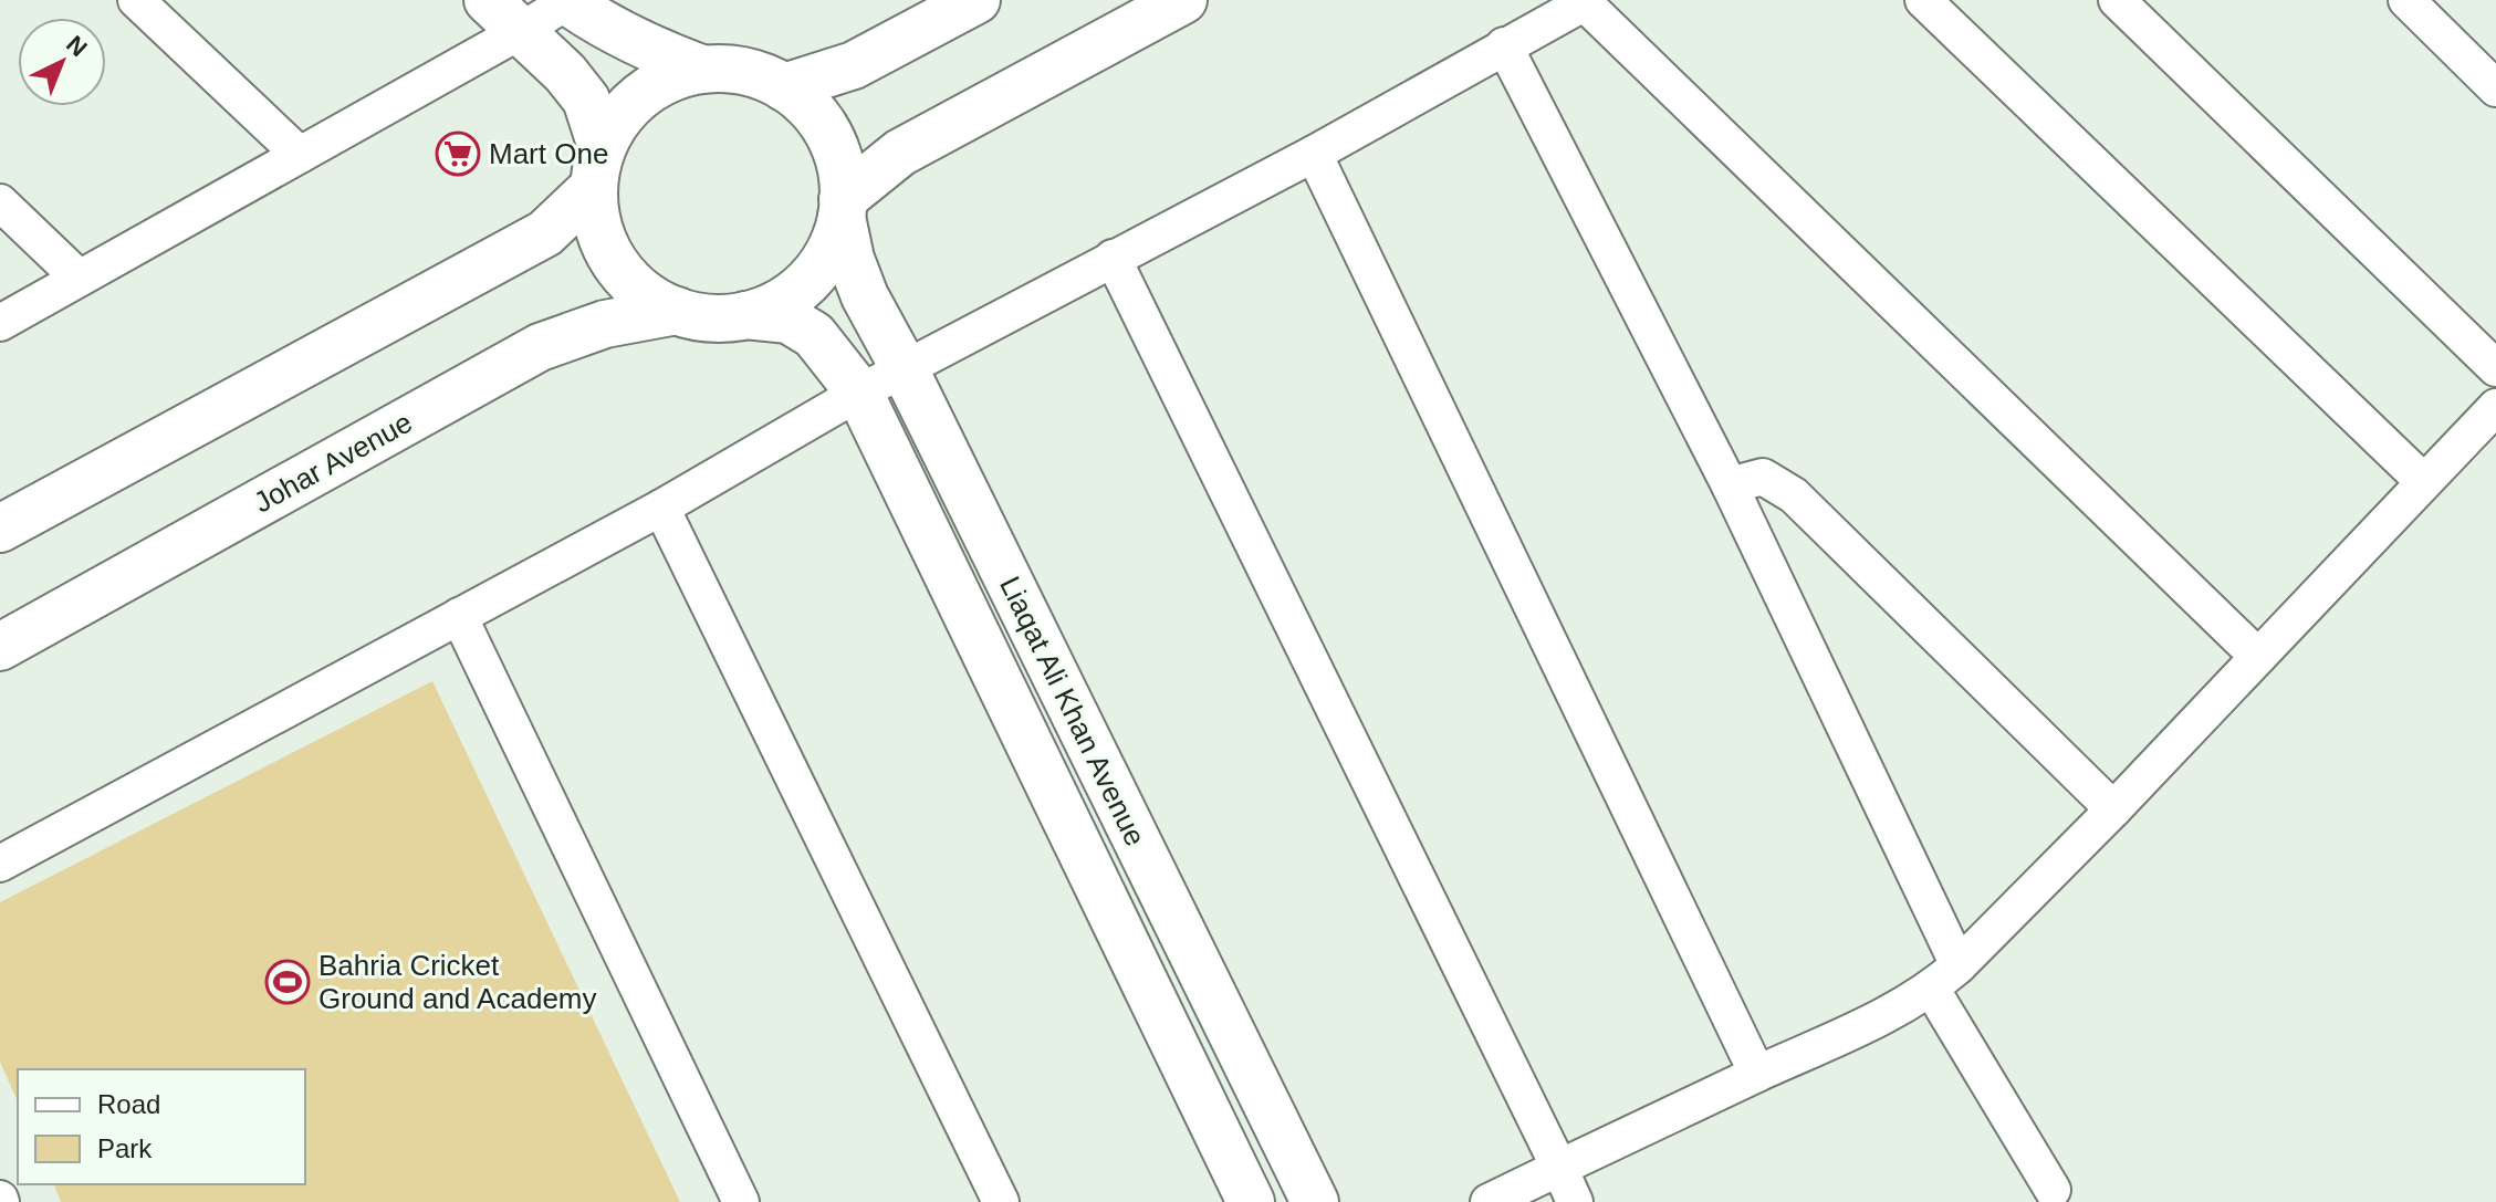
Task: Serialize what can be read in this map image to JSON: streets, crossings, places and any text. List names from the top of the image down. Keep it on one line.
{"streets":{"street":["Johar Avenue","Liaqat Ali Khan Avenue"]},"crossings":[["Johar Avenue","Liaqat Ali Khan Avenue"]],"places":{"supermarket":["Mart One"],"sports":["Bahria Cricket Ground and Academy"]},"legend":["Road","Park"],"north":"top right"}
